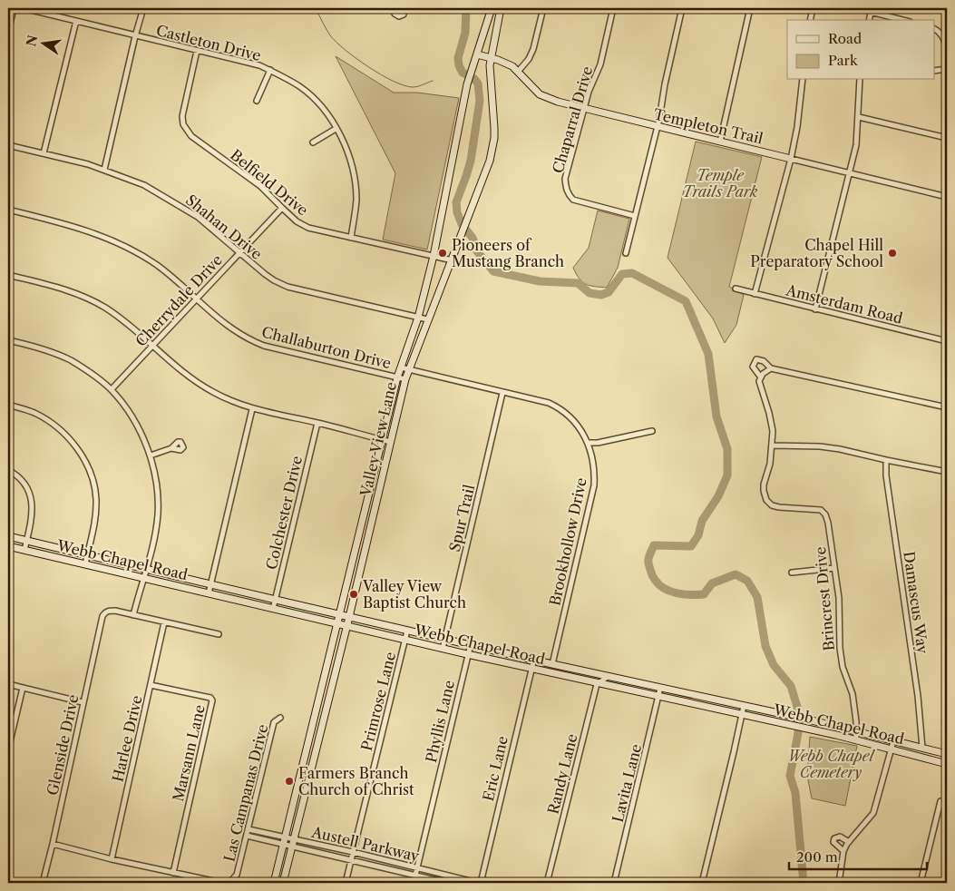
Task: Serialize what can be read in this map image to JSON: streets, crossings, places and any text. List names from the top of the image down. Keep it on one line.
{"streets":{"main road":["Templeton Trail","Valley View Lane","Webb Chapel Road"],"street":["Castleton Drive","Chaparral Drive","Belfield Drive","Shahan Drive","Cherrydale Drive","Amsterdam Road","Challaburton Drive","Colchester Drive","Spur Trail","Brookhollow Drive","Brincrest Drive","Damascus Way","Primrose Lane","Phyllis Lane","Harlee Drive","Glenside Drive","Marsann Lane","Eric Lane","Randy Lane","Lavita Lane","Las Campanas Drive","Austell Parkway"]},"crossings":[["Castleton Drive","Belfield Drive"],["Chaparral Drive","Templeton Trail"],["Templeton Trail","Valley View Lane"],["Belfield Drive","Cherrydale Drive"],["Belfield Drive","Valley View Lane"],["Shahan Drive","Cherrydale Drive"],["Shahan Drive","Valley View Lane"],["Cherrydale Drive","Challaburton Drive"],["Challaburton Drive","Valley View Lane"],["Valley View Lane","Brookhollow Drive"],["Valley View Lane","Webb Chapel Road"],["Valley View Lane","Austell Parkway"],["Colchester Drive","Webb Chapel Road"],["Spur Trail","Brookhollow Drive"],["Spur Trail","Webb Chapel Road"],["Brookhollow Drive","Webb Chapel Road"],["Webb Chapel Road","Brincrest Drive"],["Webb Chapel Road","Damascus Way"],["Webb Chapel Road","Primrose Lane"],["Webb Chapel Road","Phyllis Lane"],["Webb Chapel Road","Eric Lane"],["Webb Chapel Road","Randy Lane"],["Webb Chapel Road","Lavita Lane"],["Primrose Lane","Austell Parkway"],["Phyllis Lane","Austell Parkway"],["Harlee Drive","Marsann Lane"],["Harlee Drive","Las Campanas Drive"],["Glenside Drive","Las Campanas Drive"],["Marsann Lane","Las Campanas Drive"],["Eric Lane","Austell Parkway"],["Las Campanas Drive","Austell Parkway"]],"parks":["Temple Trails Park","Webb Chapel Cemetery"],"places":["Pioneers of Mustang Branch","Chapel Hill Preparatory School","Valley View Baptist Church","Farmers Branch Church of Christ"],"legend":["Road","Park"],"scale_bar":"200 m","north":"left"}
